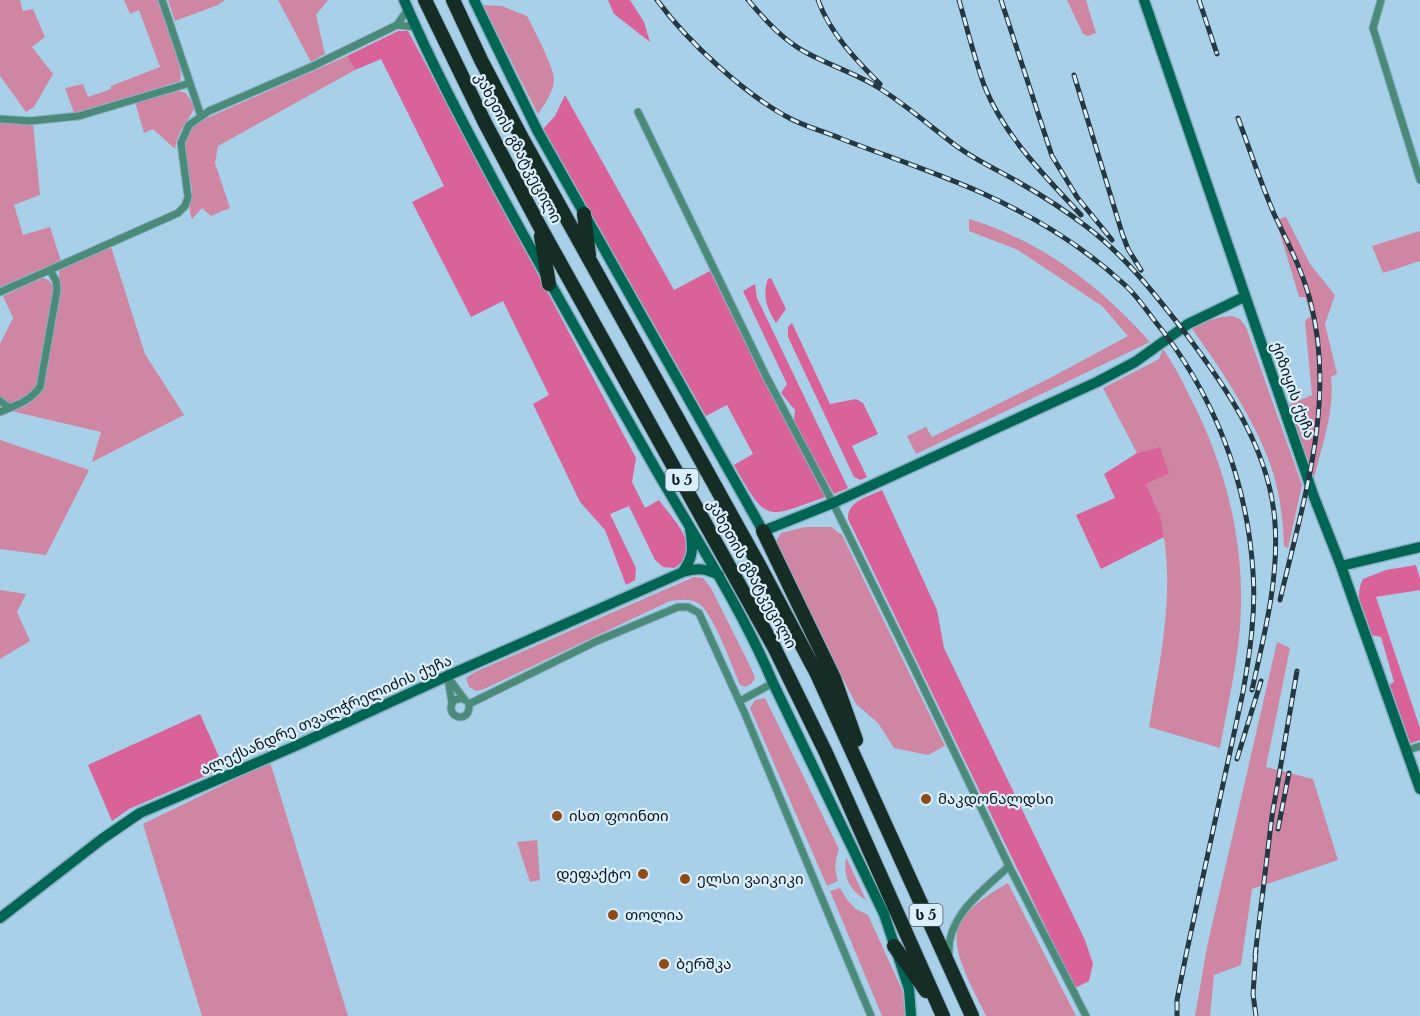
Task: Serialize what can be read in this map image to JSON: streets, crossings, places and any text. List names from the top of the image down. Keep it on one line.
{"streets":{"highway":["კახეთის გზატკეცილი","ს 5"],"street":["ქიზიყის ქუჩა","ალექსანდრე თვალჭრელიძის ქუჩა"]},"places":["მაკდონალდსი","ისთ ფოინთი","დეფაქტო","ელსი ვაიკიკი","თოლია","ბერშკა"]}
